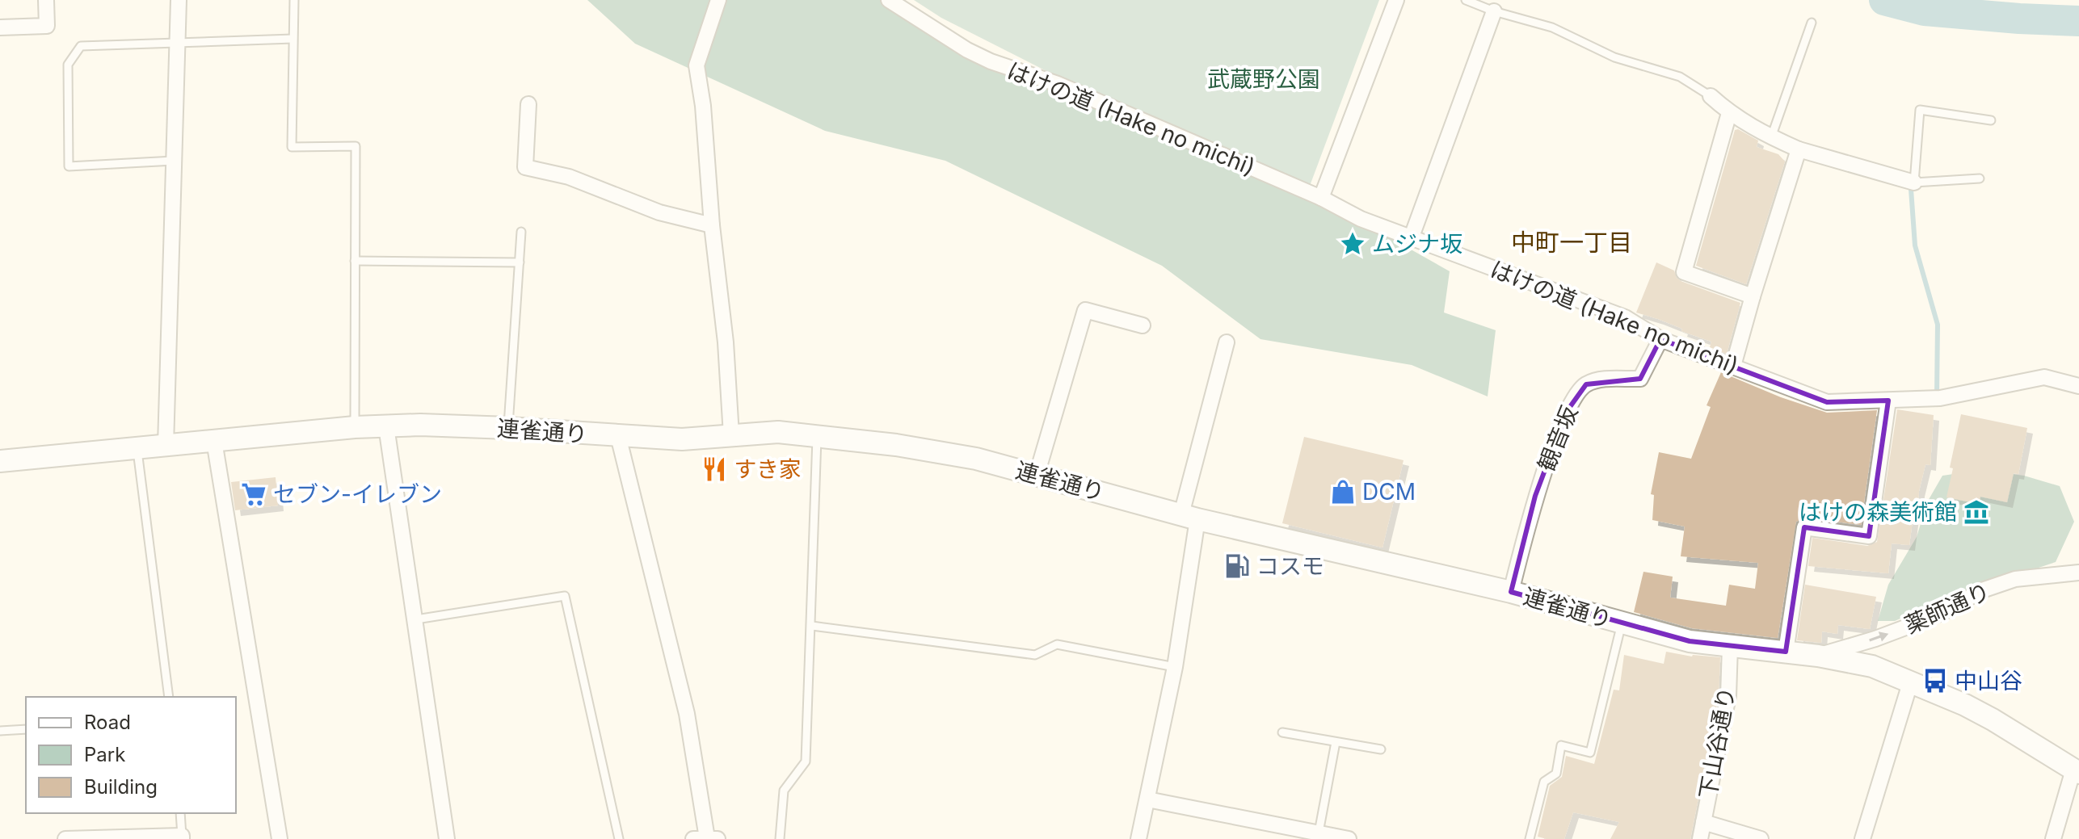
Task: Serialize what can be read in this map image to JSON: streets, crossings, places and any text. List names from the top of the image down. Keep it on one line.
{"streets":{"main road":["連雀通り"],"street":["はけの道 (Hake no michi)","観音坂","薬師通り","下山谷通り"]},"crossings":[["はけの道 (Hake no michi)","観音坂"],["連雀通り","観音坂"],["連雀通り","薬師通り"],["連雀通り","下山谷通り"]],"one_way":["薬師通り"],"districts":["中町一丁目"],"parks":["武蔵野公園"],"places":{"place":["ムジナ坂"],"restaurant":["すき家"],"shop":["DCM"],"supermarket":["セブン-イレブン"],"museum":["はけの森美術館"],"fuel station":["コスモ"],"bus stop":["中山谷"]},"legend":["Road","Park","Building"]}
